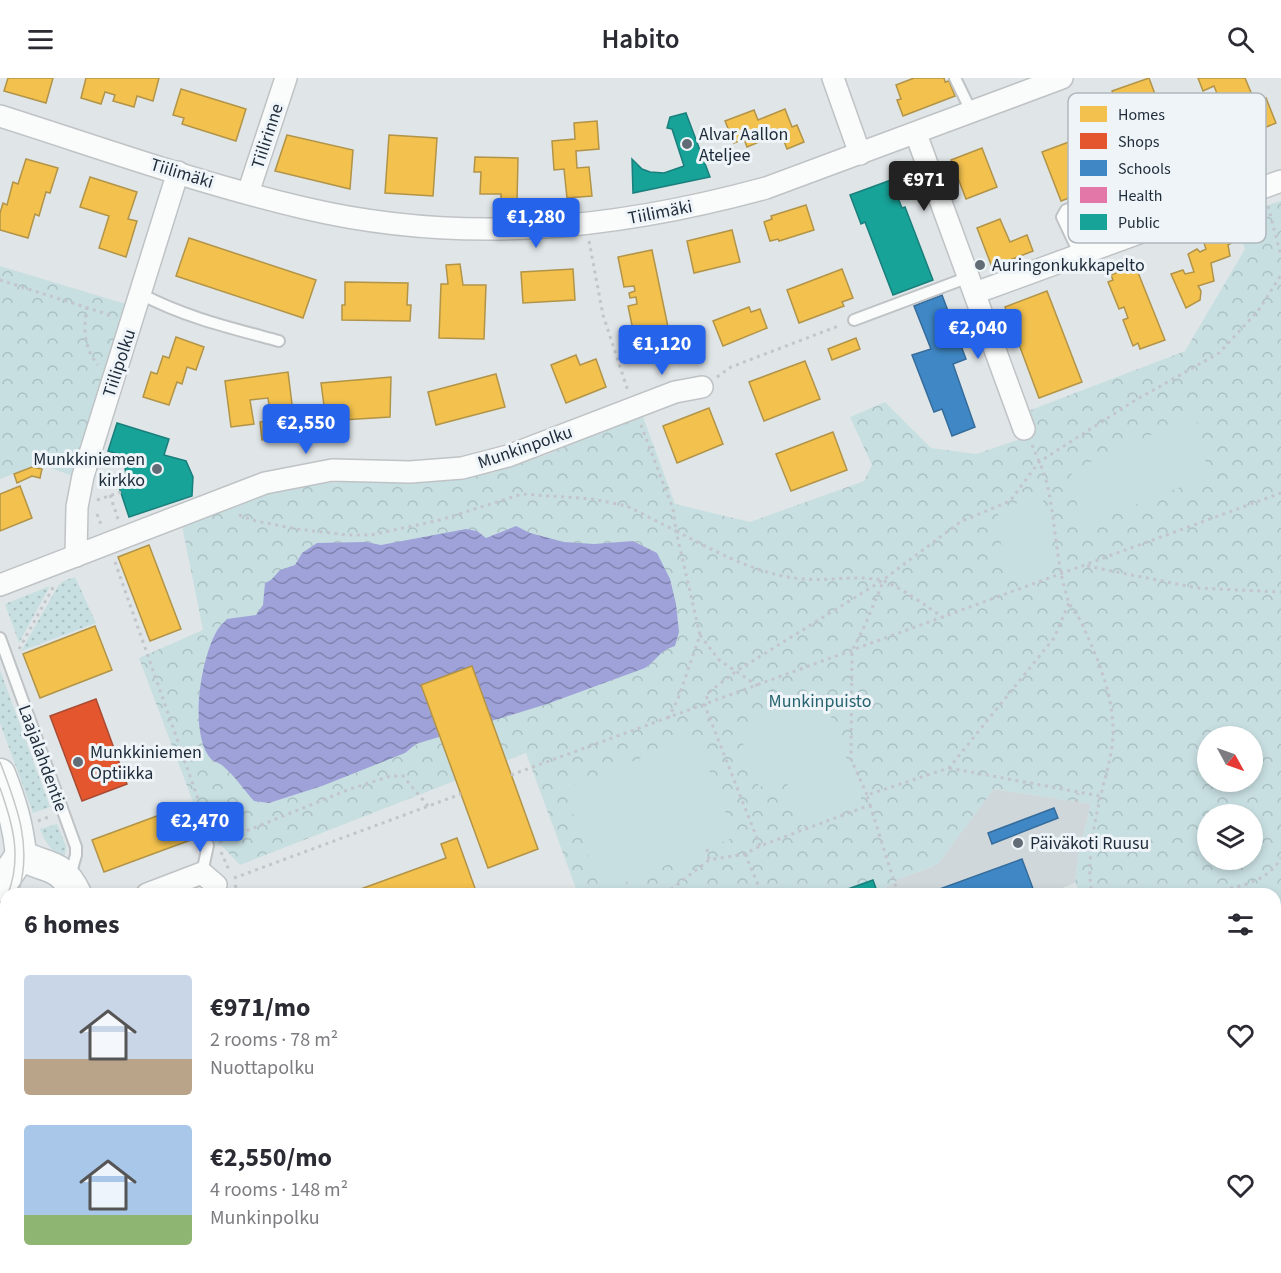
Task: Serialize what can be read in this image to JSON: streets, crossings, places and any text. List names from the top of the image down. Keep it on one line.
{"streets":{"street":["Tiilirinne","Tiilimäki","Tiilipolku","Munkinpolku","Laajalahdentie"]},"crossings":[["Tiilirinne","Tiilimäki"],["Tiilimäki","Tiilipolku"],["Tiilipolku","Munkinpolku"]],"parks":["Munkinpuisto"],"places":["Alvar Aallon Ateljee","Auringonkukkapelto","Munkkiniemen kirkko","Munkkiniemen Optiikka","Päiväkoti Ruusu"],"legend":["Homes","Shops","Schools","Health","Public"],"north":"bottom right","page":{"header":"Habito","price":["€971","€1,280","€2,040","€1,120","€2,550","€2,470"],"heading":"6 homes","list":[{"name":"€971/mo","note":"2 rooms · 78 m² · Nuottapolku"},{"name":"€2,550/mo","note":"4 rooms · 148 m² · Munkinpolku"}]}}
